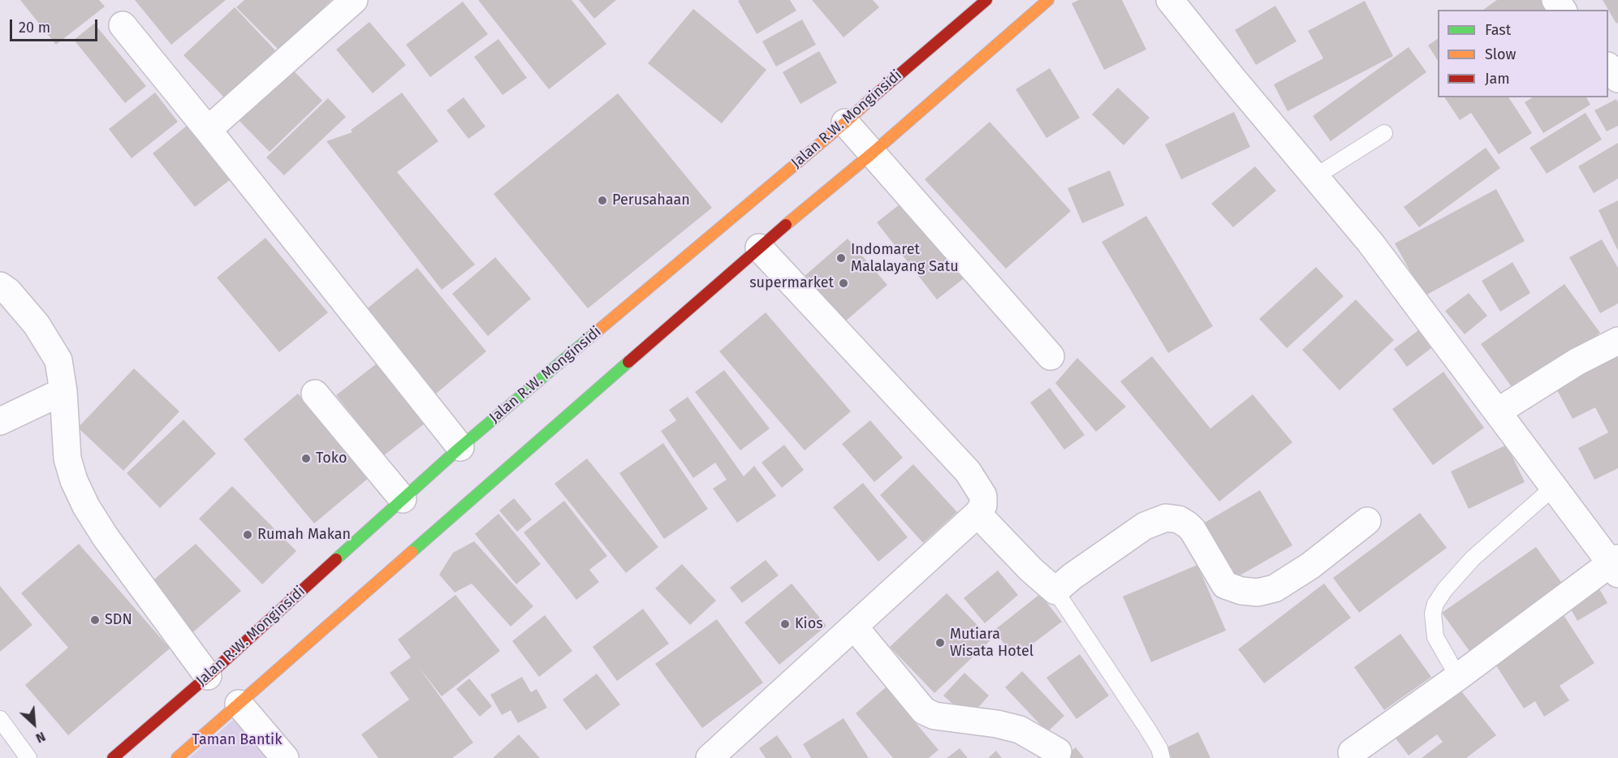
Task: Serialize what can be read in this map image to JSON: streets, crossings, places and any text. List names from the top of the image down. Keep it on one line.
{"streets":{"highway":["Jalan R.W. Monginsidi"]},"parks":["Taman Bantik"],"places":["Perusahaan","Indomaret Malalayang Satu","supermarket","Toko","Rumah Makan","SDN","Kios","Mutiara Wisata Hotel"],"legend":["Fast","Slow","Jam"],"scale_bar":"20 m","north":"bottom right"}
